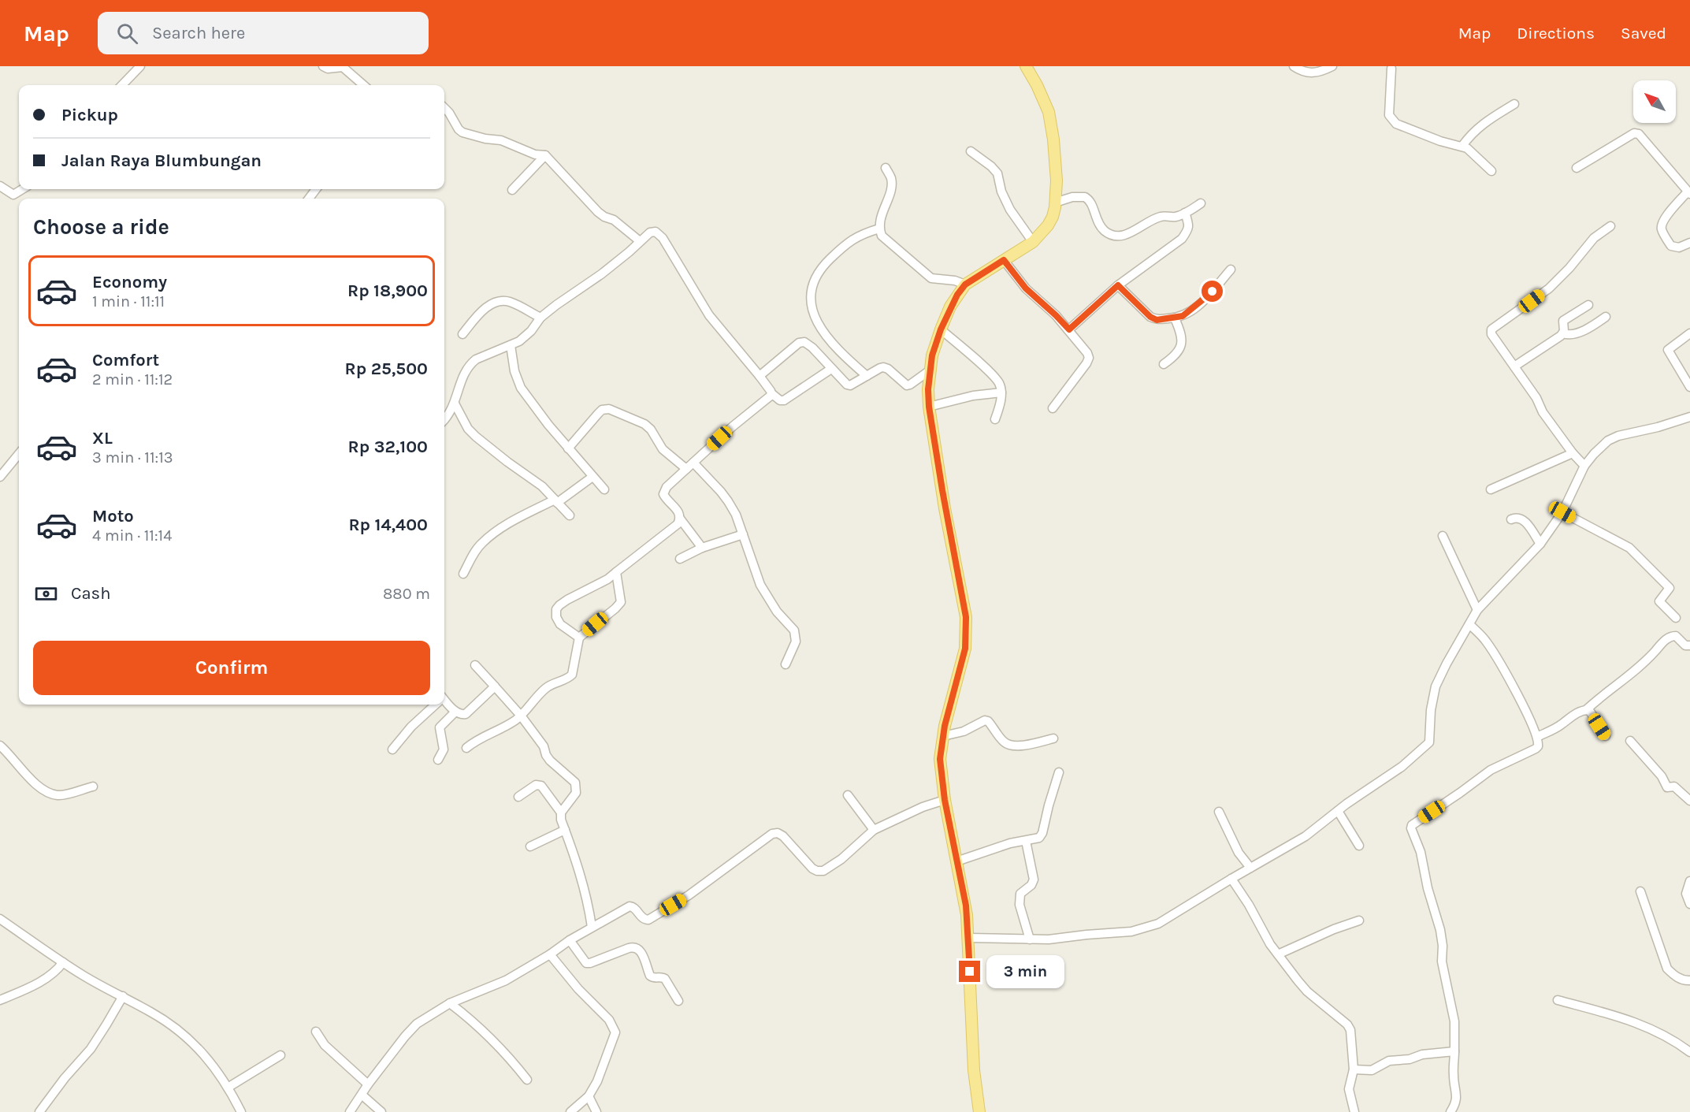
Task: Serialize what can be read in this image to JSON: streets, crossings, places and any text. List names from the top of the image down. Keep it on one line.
{"north":"top left","page":{"header":"Map","search":"Search here","nav":["Map","Directions","Saved"],"banner":["Pickup","Jalan Raya Blumbungan"],"heading":"Choose a ride","list":[{"name":"Economy","note":"1 min · 11:11","value":"Rp 18,900"},{"name":"Comfort","note":"2 min · 11:12","value":"Rp 25,500"},{"name":"XL","note":"3 min · 11:13","value":"Rp 32,100"},{"name":"Moto","note":"4 min · 11:14","value":"Rp 14,400"}],"pay":["Cash","880 m"],"buttons":"Confirm","bubble":"3 min"}}
